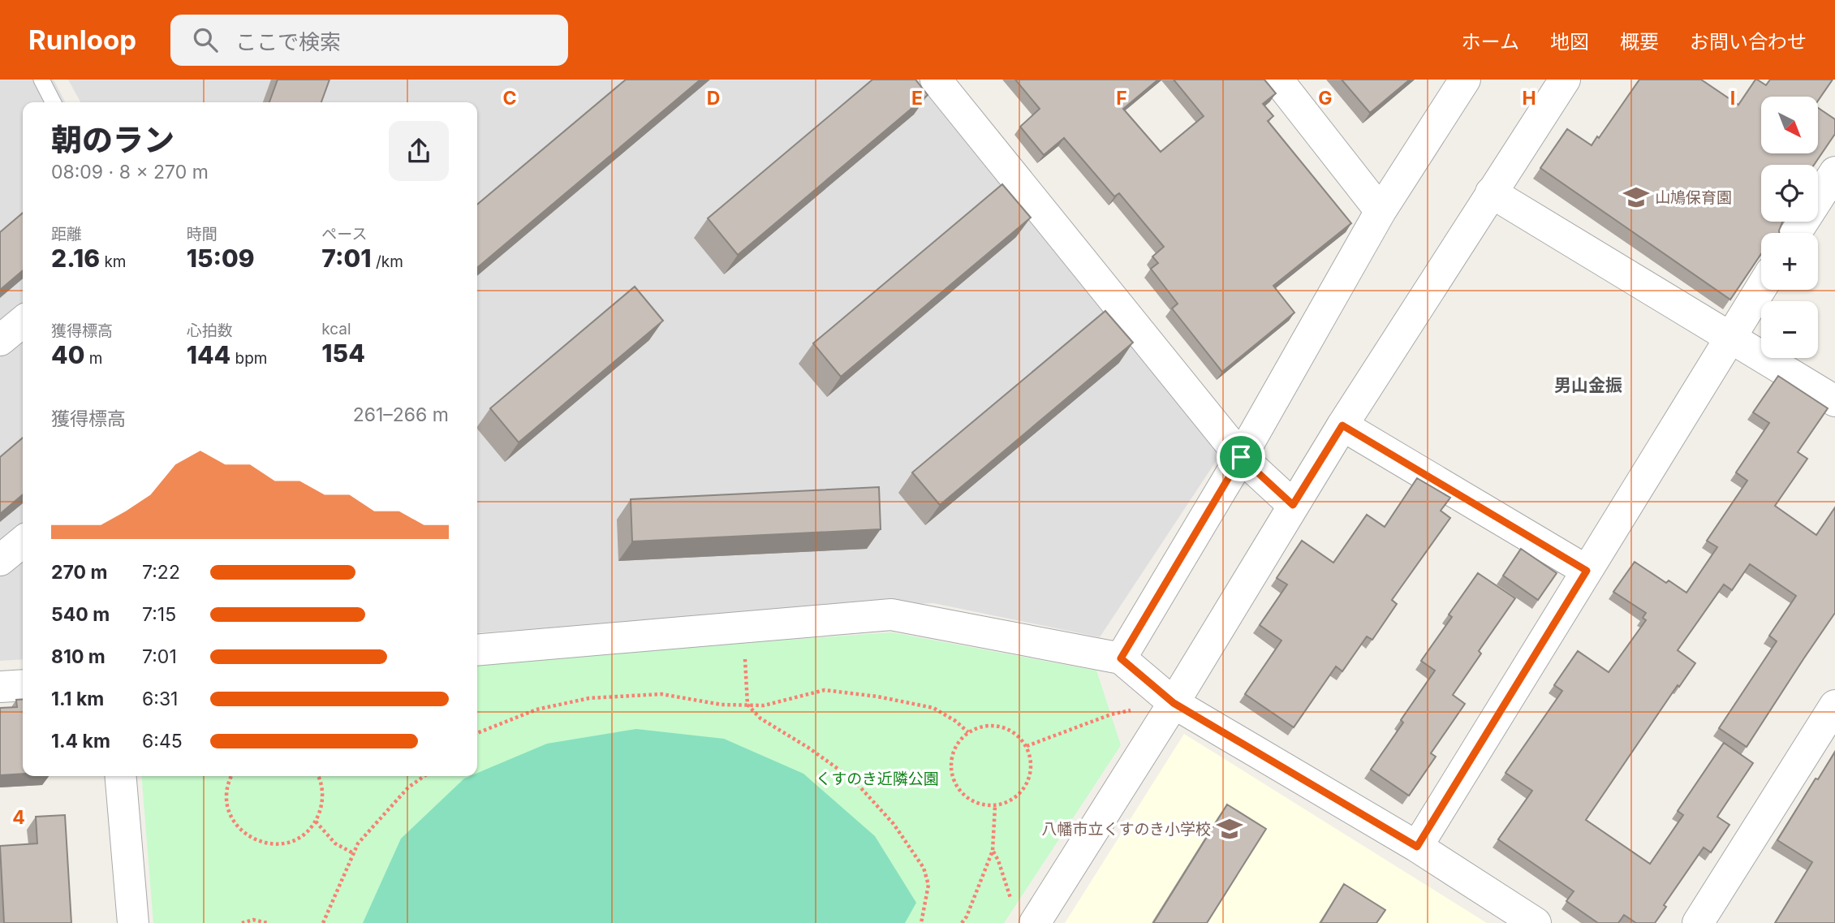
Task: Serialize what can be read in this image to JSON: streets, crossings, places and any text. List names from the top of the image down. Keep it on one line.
{"districts":["男山金振"],"parks":["くすのき近隣公園"],"places":{"school or university":["山鳩保育園","八幡市立くすのき小学校"]},"north":"bottom right","page":{"header":"Runloop","search":"ここで検索","nav":["ホーム","地図","概要","お問い合わせ"],"map_buttons":["+","−"],"heading":["朝のラン","08:09 · 8 × 270 m"],"stats":[["距離","2.16 km"],["時間","15:09"],["ペース","7:01 /km"],["獲得標高","40 m"],["心拍数","144 bpm"],["kcal","154"]],"chart":["獲得標高","261–266 m"],"list":[{"name":"270 m","note":"7:22"},{"name":"540 m","note":"7:15"},{"name":"810 m","note":"7:01"},{"name":"1.1 km","note":"6:31"},{"name":"1.4 km","note":"6:45"}]},"grid":{"columns":["C","D","E","F","G","H","I"],"rows":["4"]}}
